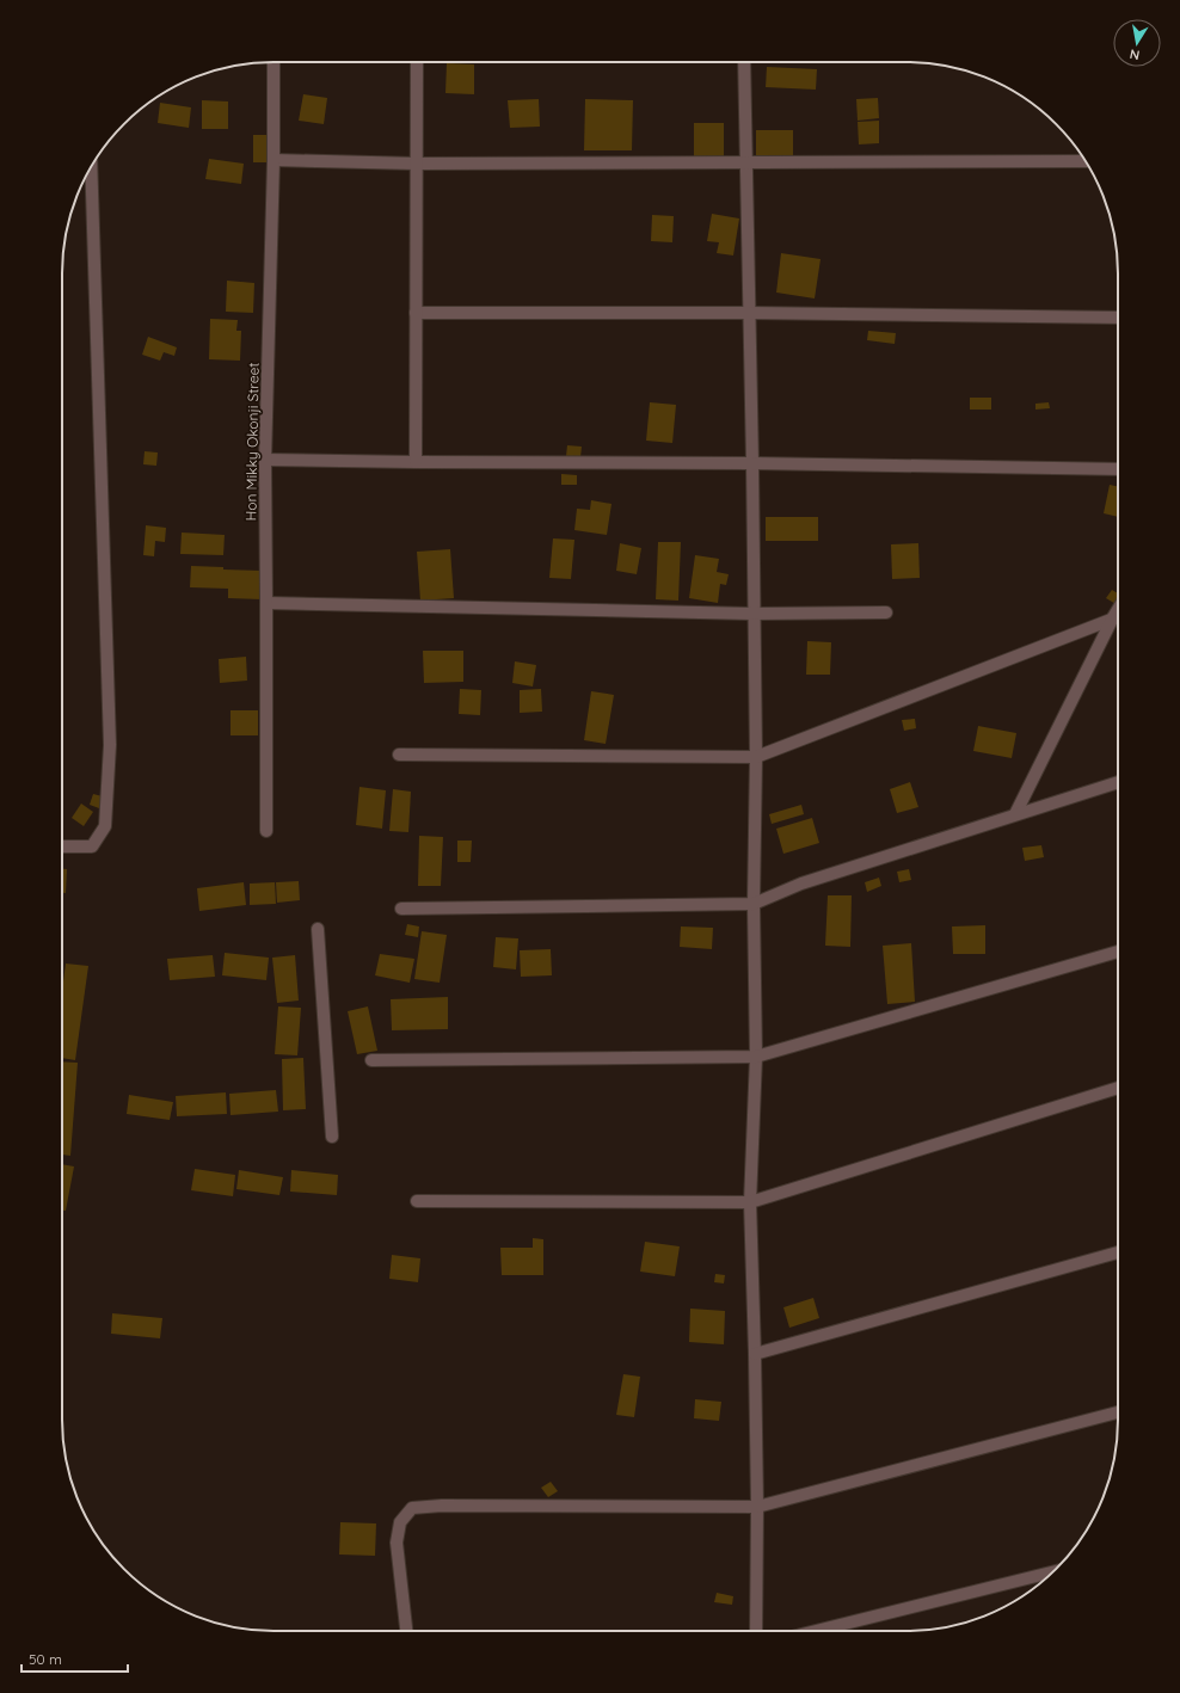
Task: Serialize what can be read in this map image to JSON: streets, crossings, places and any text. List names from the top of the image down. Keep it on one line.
{"streets":{"street":["Hon Mikky Okonji Street"]},"scale_bar":"50 m","north":"bottom"}
